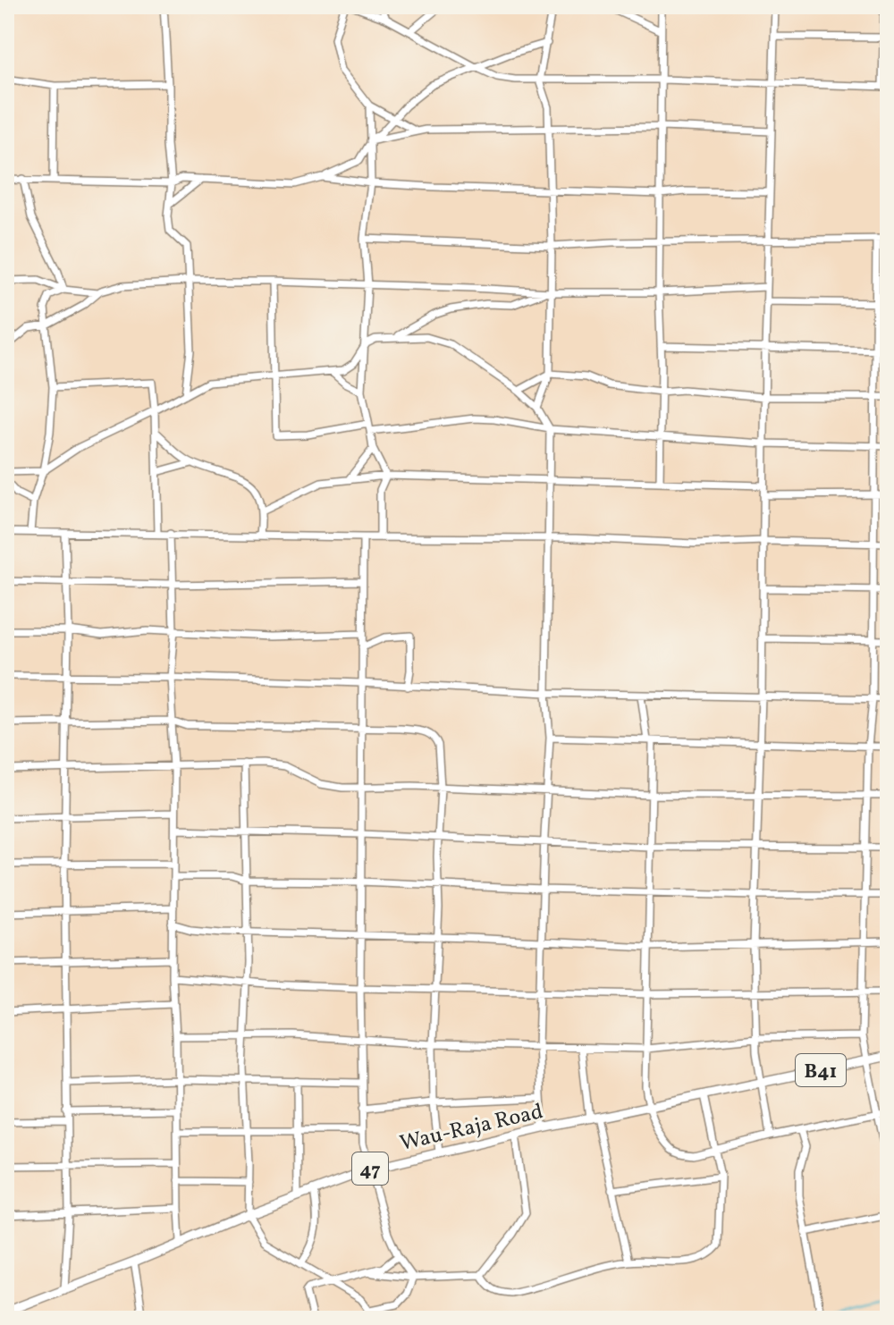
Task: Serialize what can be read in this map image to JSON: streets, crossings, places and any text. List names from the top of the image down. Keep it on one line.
{"streets":{"main road":["B41","Wau-Raja Road","47"]},"crossings":[["B41","Wau-Raja Road"]]}
